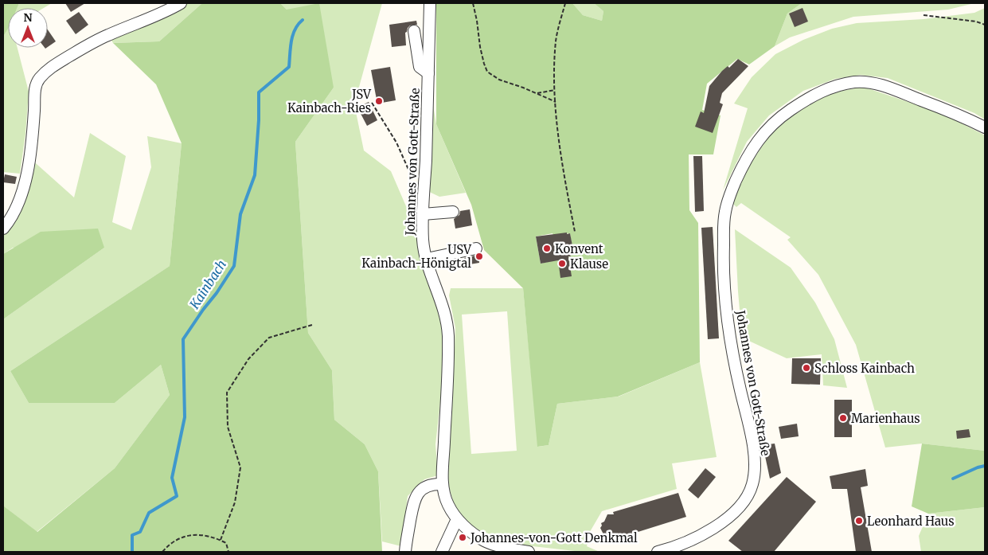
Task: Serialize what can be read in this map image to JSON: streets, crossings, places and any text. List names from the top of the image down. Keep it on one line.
{"streets":{"street":["Johannes von Gott-Straße"]},"water":["Kainbach"],"places":["JSV Kainbach-Ries","Konvent","USV Kainbach-Hönigtal","Klause","Schloss Kainbach","Marienhaus","Leonhard Haus","Johannes-von-Gott Denkmal"],"north":"top"}
